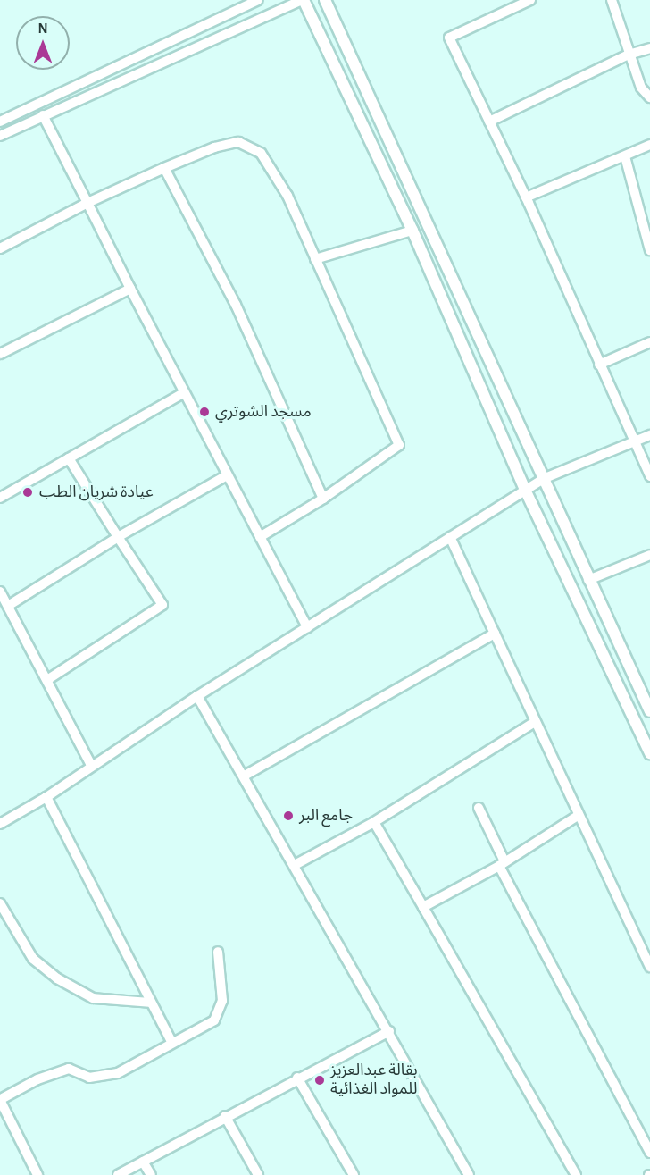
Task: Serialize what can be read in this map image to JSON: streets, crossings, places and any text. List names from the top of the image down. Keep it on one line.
{"places":["مسجد الشوتري","عيادة شريان الطب","جامع البر","بقالة عبدالعزيز للمواد الغذائية"],"north":"top"}
